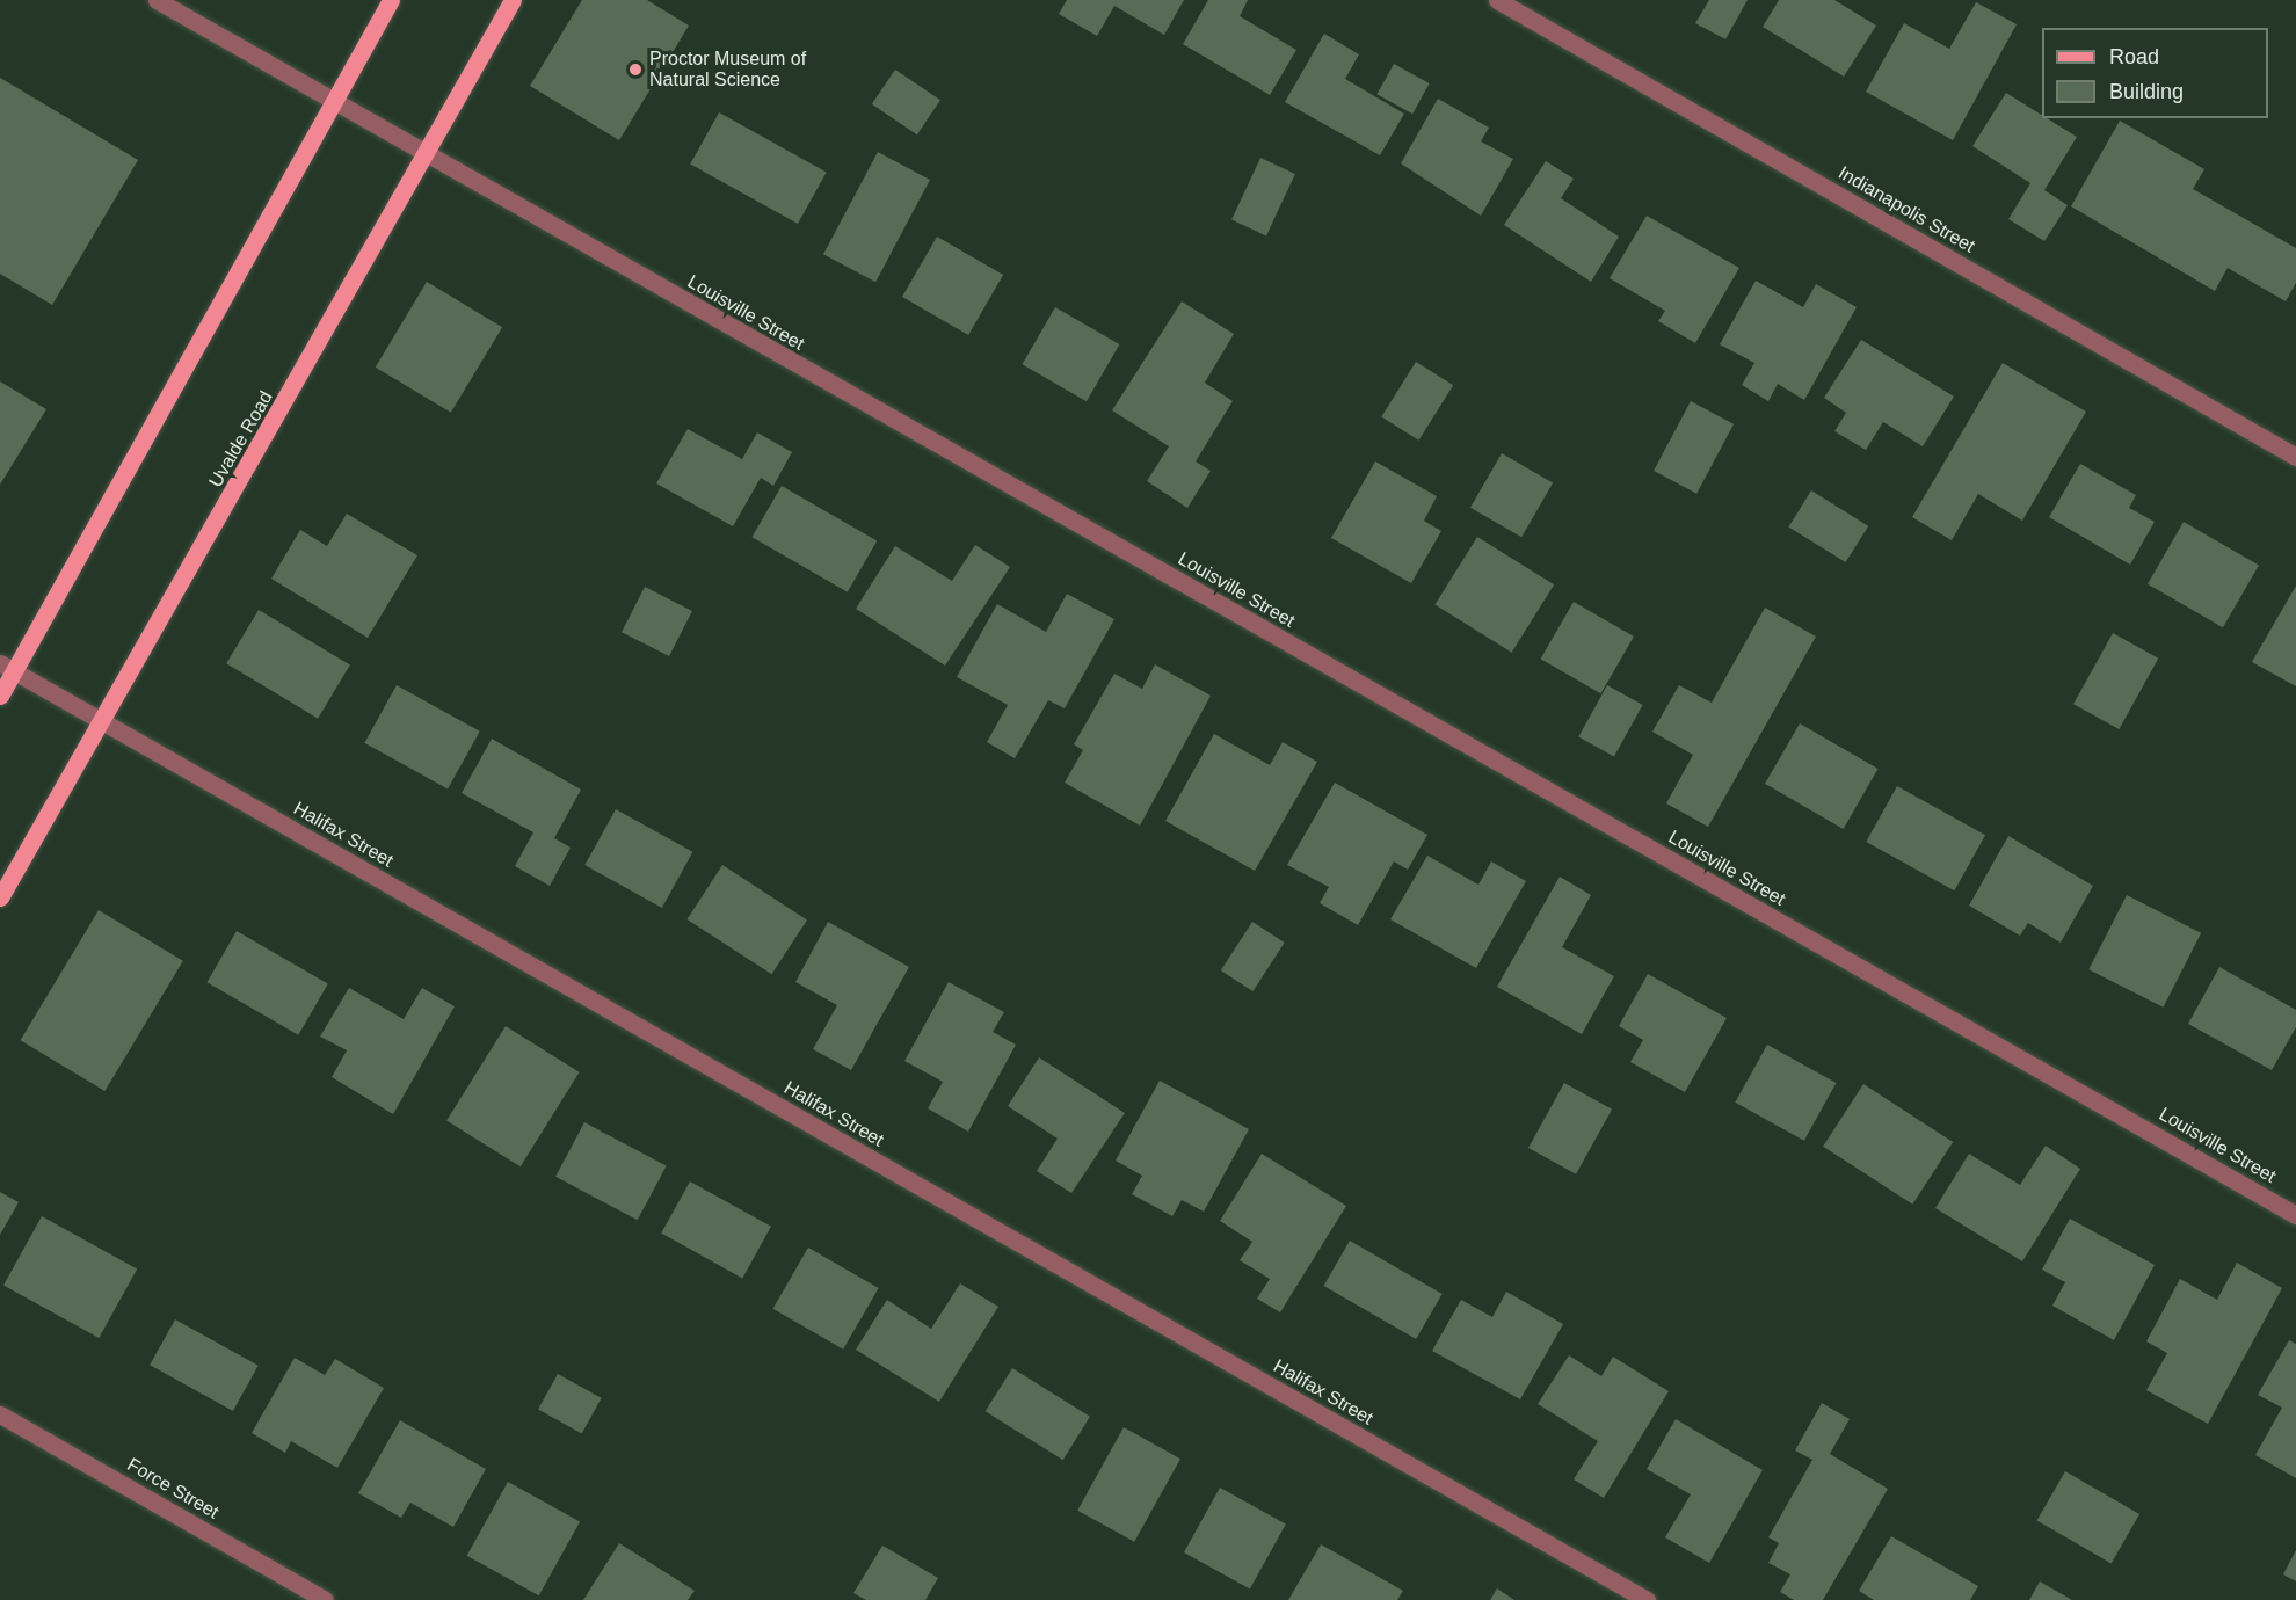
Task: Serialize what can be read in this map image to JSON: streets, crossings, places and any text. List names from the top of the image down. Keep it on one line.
{"streets":{"main road":["Uvalde Road"],"street":["Indianapolis Street","Louisville Street","Halifax Street","Force Street"]},"crossings":[["Louisville Street","Uvalde Road"],["Uvalde Road","Halifax Street"]],"places":["Proctor Museum of Natural Science"],"legend":["Road","Building"]}
